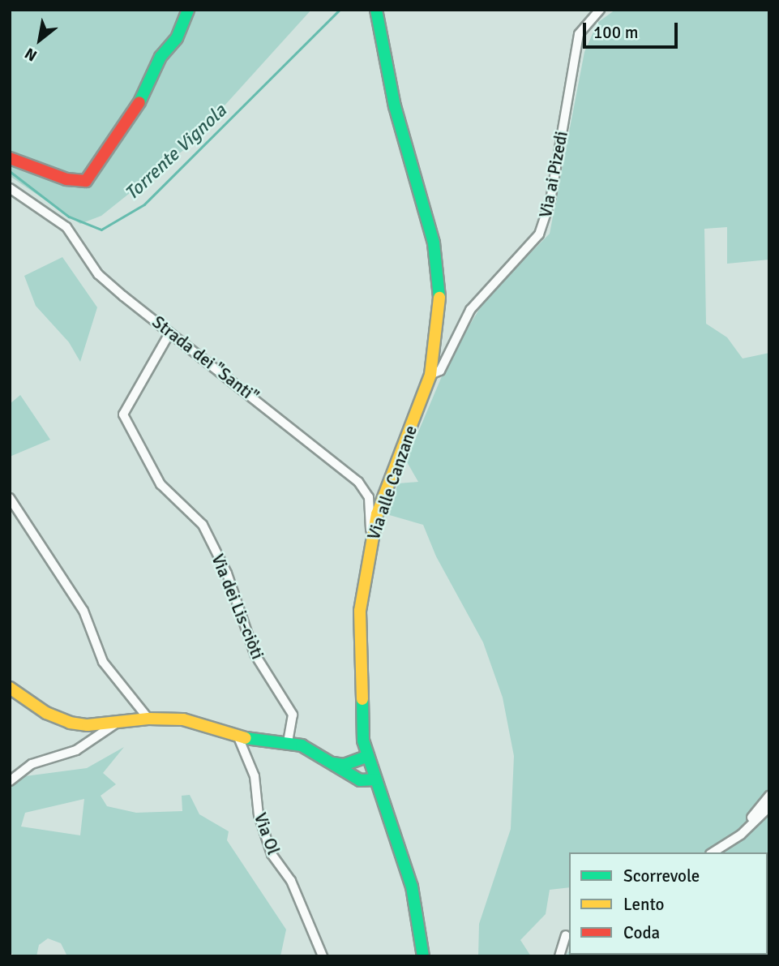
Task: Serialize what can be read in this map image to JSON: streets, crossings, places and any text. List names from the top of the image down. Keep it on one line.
{"streets":{"main road":["Via alle Canzane"],"street":["Via ai Pizedi","Strada dei \"Santi\"","Via dei Lis-ciòti","Via Ol"]},"crossings":[["Via ai Pizedi","Via alle Canzane"],["Strada dei \"Santi\"","Via alle Canzane"],["Strada dei \"Santi\"","Via dei Lis-ciòti"]],"water":["Torrente Vignola"],"legend":["Scorrevole","Lento","Coda"],"scale_bar":"100 m","north":"bottom left"}
